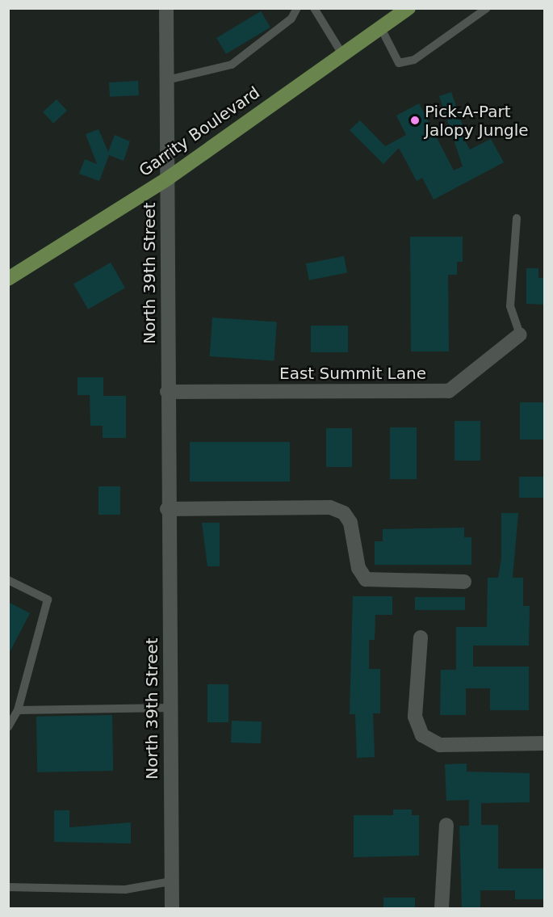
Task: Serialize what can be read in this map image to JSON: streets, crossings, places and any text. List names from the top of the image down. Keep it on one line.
{"streets":{"main road":["Garrity Boulevard"],"street":["North 39th Street","East Summit Lane"]},"crossings":[["Garrity Boulevard","North 39th Street"],["North 39th Street","East Summit Lane"]],"places":["Pick-A-Part Jalopy Jungle"]}
